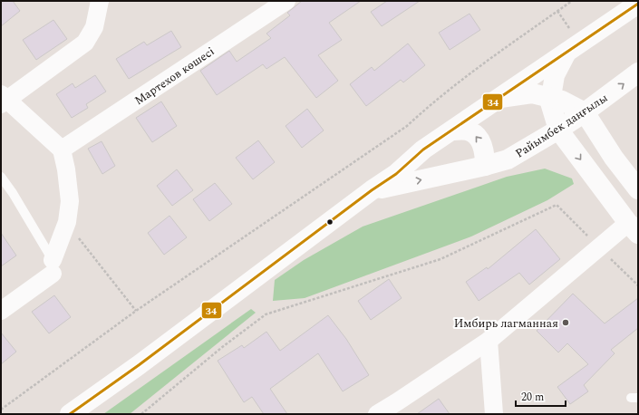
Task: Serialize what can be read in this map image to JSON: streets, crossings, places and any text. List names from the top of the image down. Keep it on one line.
{"streets":{"main road":["Райымбек даңғылы"],"street":["Мартехов көшесі"]},"places":["Имбирь лагманная"],"lines":["transit line 34"],"scale_bar":"20 m"}
